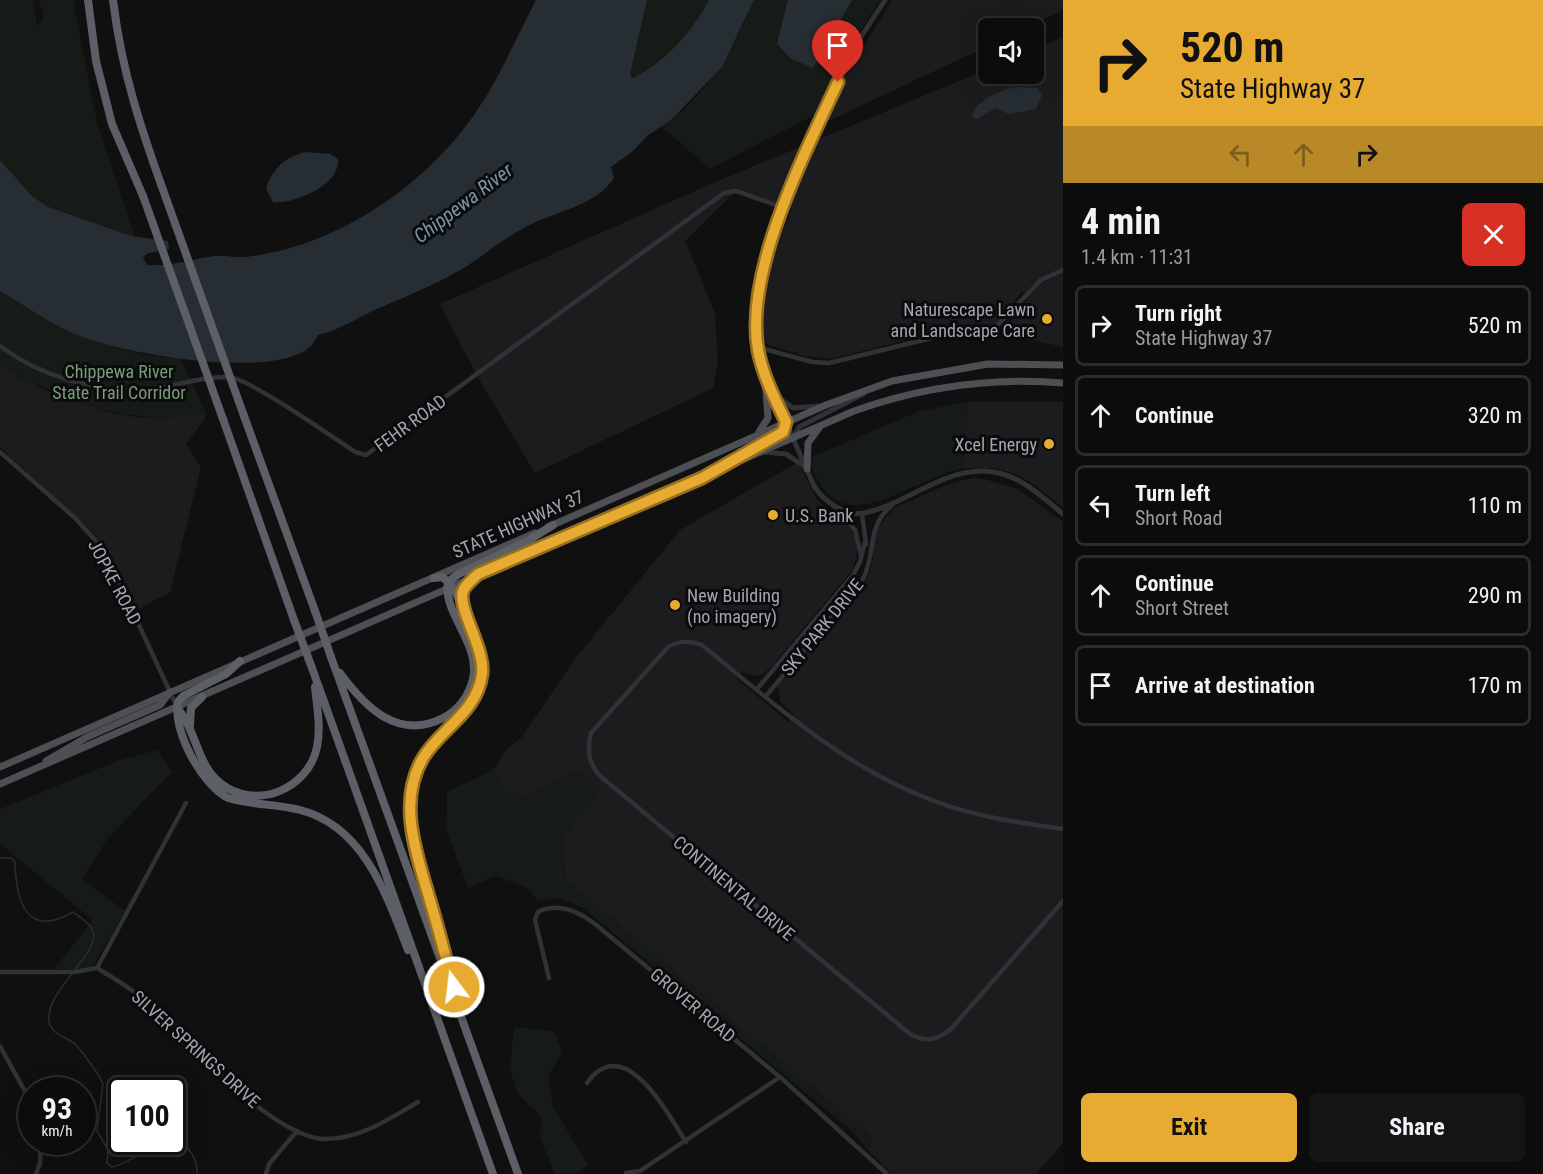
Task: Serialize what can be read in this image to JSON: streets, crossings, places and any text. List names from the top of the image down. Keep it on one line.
{"streets":{"main road":["STATE HIGHWAY 37"],"street":["FEHR ROAD","JOPKE ROAD","SKY PARK DRIVE","CONTINENTAL DRIVE","GROVER ROAD","SILVER SPRINGS DRIVE"]},"crossings":[["STATE HIGHWAY 37","JOPKE ROAD"],["SKY PARK DRIVE","CONTINENTAL DRIVE"]],"water":["Chippewa River"],"parks":["Chippewa River State Trail Corridor"],"places":["Naturescape Lawn and Landscape Care","Xcel Energy","U.S. Bank","New Building (no imagery)"],"page":{"turn":["520 m","State Highway 37"],"heading":["4 min","1.4 km · 11:31"],"list":[{"name":"Turn right","note":"State Highway 37","value":"520 m"},{"name":"Continue","value":"320 m"},{"name":"Turn left","note":"Short Road","value":"110 m"},{"name":"Continue","note":"Short Street","value":"290 m"},{"name":"Arrive at destination","value":"170 m"}],"speed":"93 km/h","limit":"100","buttons":["Exit","Share"]}}
